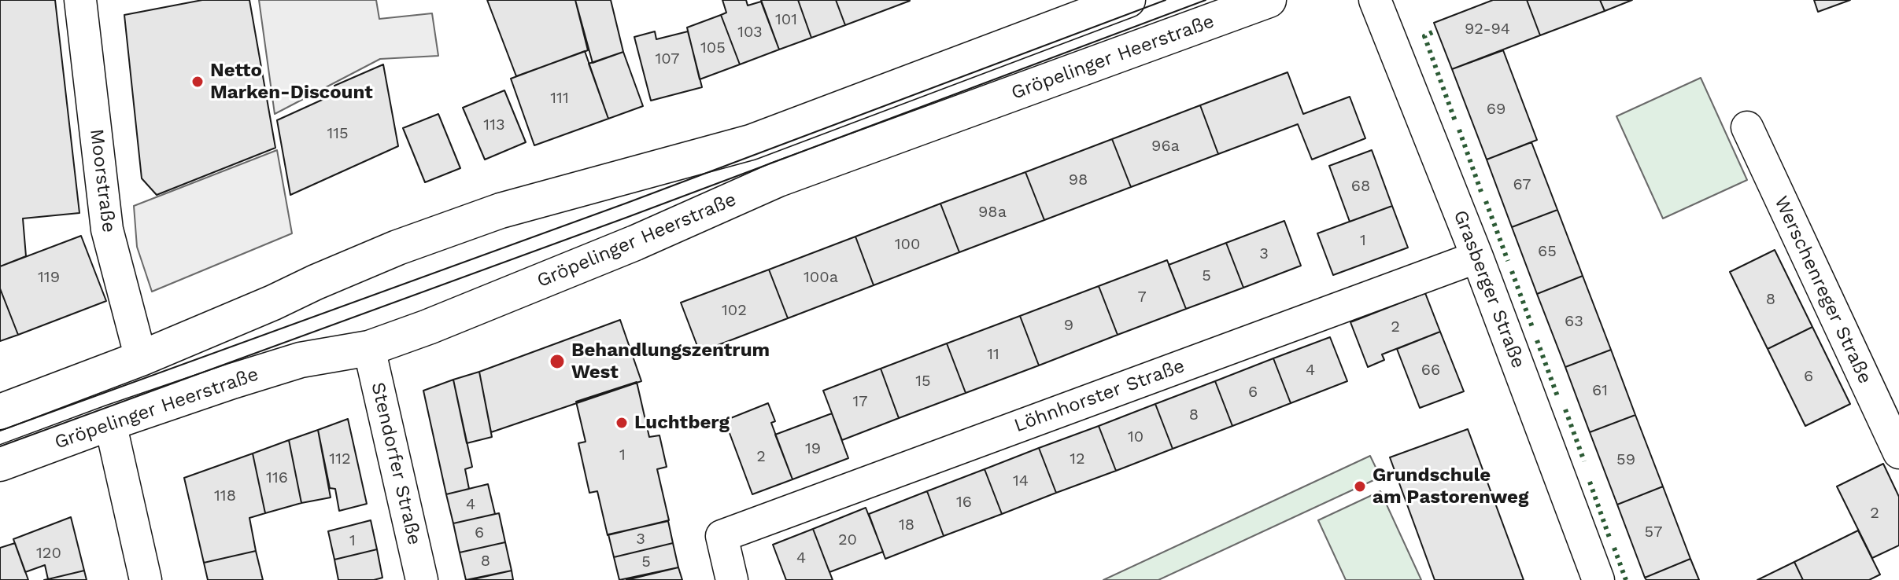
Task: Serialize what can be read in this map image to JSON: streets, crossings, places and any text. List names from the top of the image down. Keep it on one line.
{"streets":{"main road":["Gröpelinger Heerstraße"],"street":["Moorstraße","Grasberger Straße","Werschenreger Straße","Löhnhorster Straße","Stendorfer Straße"]},"crossings":[["Gröpelinger Heerstraße","Stendorfer Straße"],["Grasberger Straße","Löhnhorster Straße"]],"places":["Netto Marken-Discount","Behandlungszentrum West","Luchtberg","Grundschule am Pastorenweg"],"house_numbers":["101","92-94","103","105","107","111","69","113","115","96a","98","67","68","98a","1","100","65","3","5","119","100a","7","8","102","63","9","2","11","4","66","6","15","61","6","17","8","10","19","1","2","112","12","59","116","14","118","16","4","2","18","57","6","3","20","1","120","4","8","5"]}
